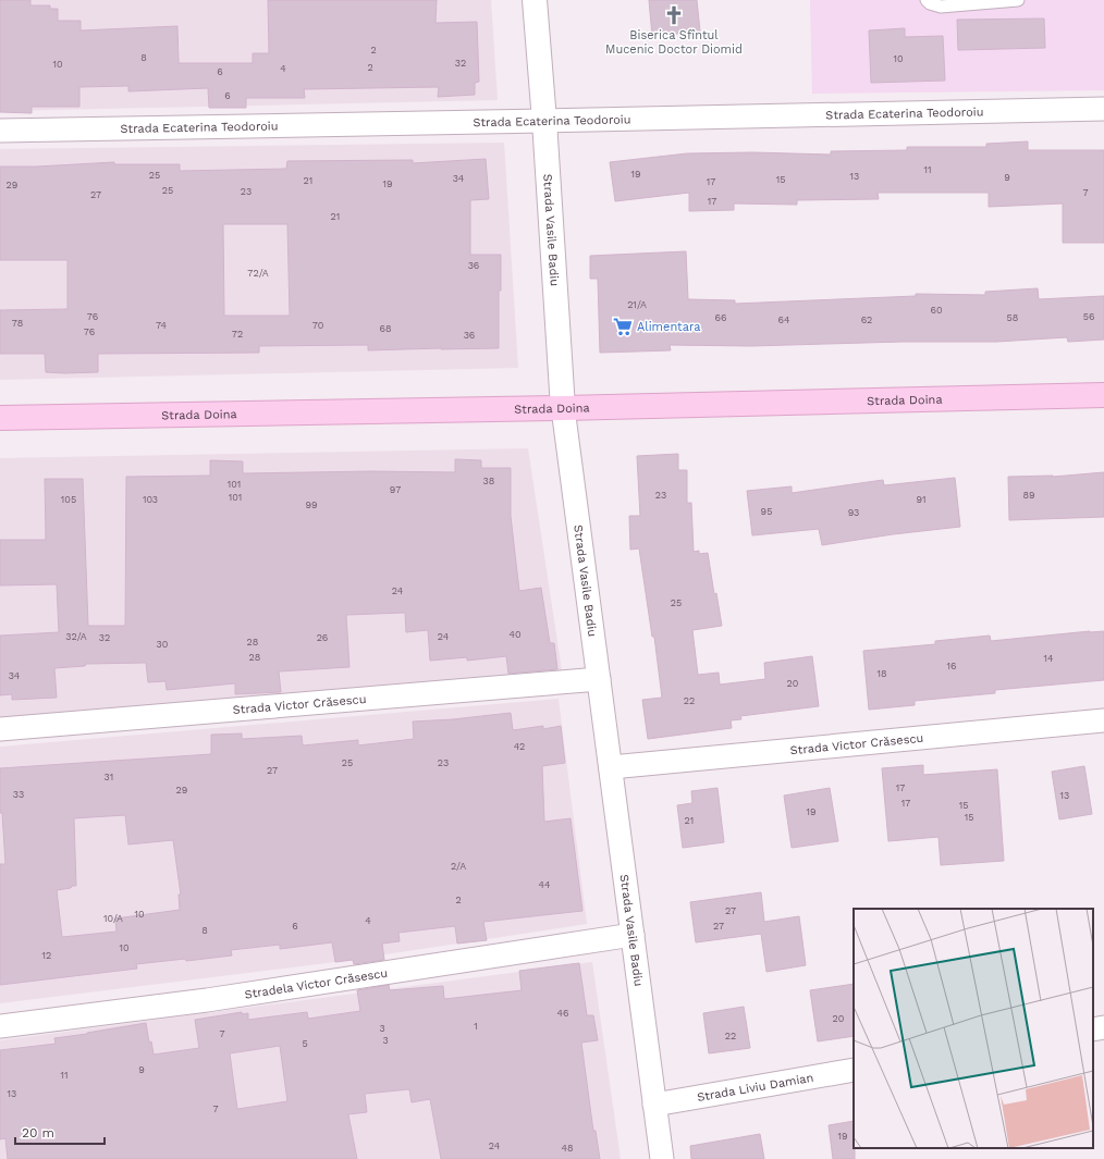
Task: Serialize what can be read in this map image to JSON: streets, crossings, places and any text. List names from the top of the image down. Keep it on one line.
{"streets":{"main road":["Strada Doina"],"street":["Strada Ecaterina Teodoroiu","Strada Vasile Badiu","Strada Victor Crăsescu","Stradela Victor Crăsescu","Strada Liviu Damian"]},"crossings":[["Strada Ecaterina Teodoroiu","Strada Vasile Badiu"],["Strada Vasile Badiu","Strada Doina"],["Strada Vasile Badiu","Strada Victor Crăsescu"],["Strada Vasile Badiu","Stradela Victor Crăsescu"],["Strada Vasile Badiu","Strada Liviu Damian"]],"places":{"church":["Biserica Sfîntul Mucenic Doctor Diomid"],"supermarket":["Alimentara"]},"house_numbers":["2","8","10","32","10","2","4","6","6","11","19","25","13","9","34","15","21","17","19","29","25","23","7","27","17","21","36","72/A","21/A","60","76","56","66","58","64","62","78","74","70","68","76","72","36","38","101","97","23","89","101","105","103","91","99","95","93","24","25","40","32/A","24","32","26","28","30","28","14","16","18","34","20","22","42","25","23","27","31","17","29","33","13","17","15","19","15","21","2/A","44","2","27","10","10/A","4","6","27","8","10","12","46","20","1","3","7","22","3","5","9","11","13","7","19","24","48"],"scale_bar":"20 m"}
